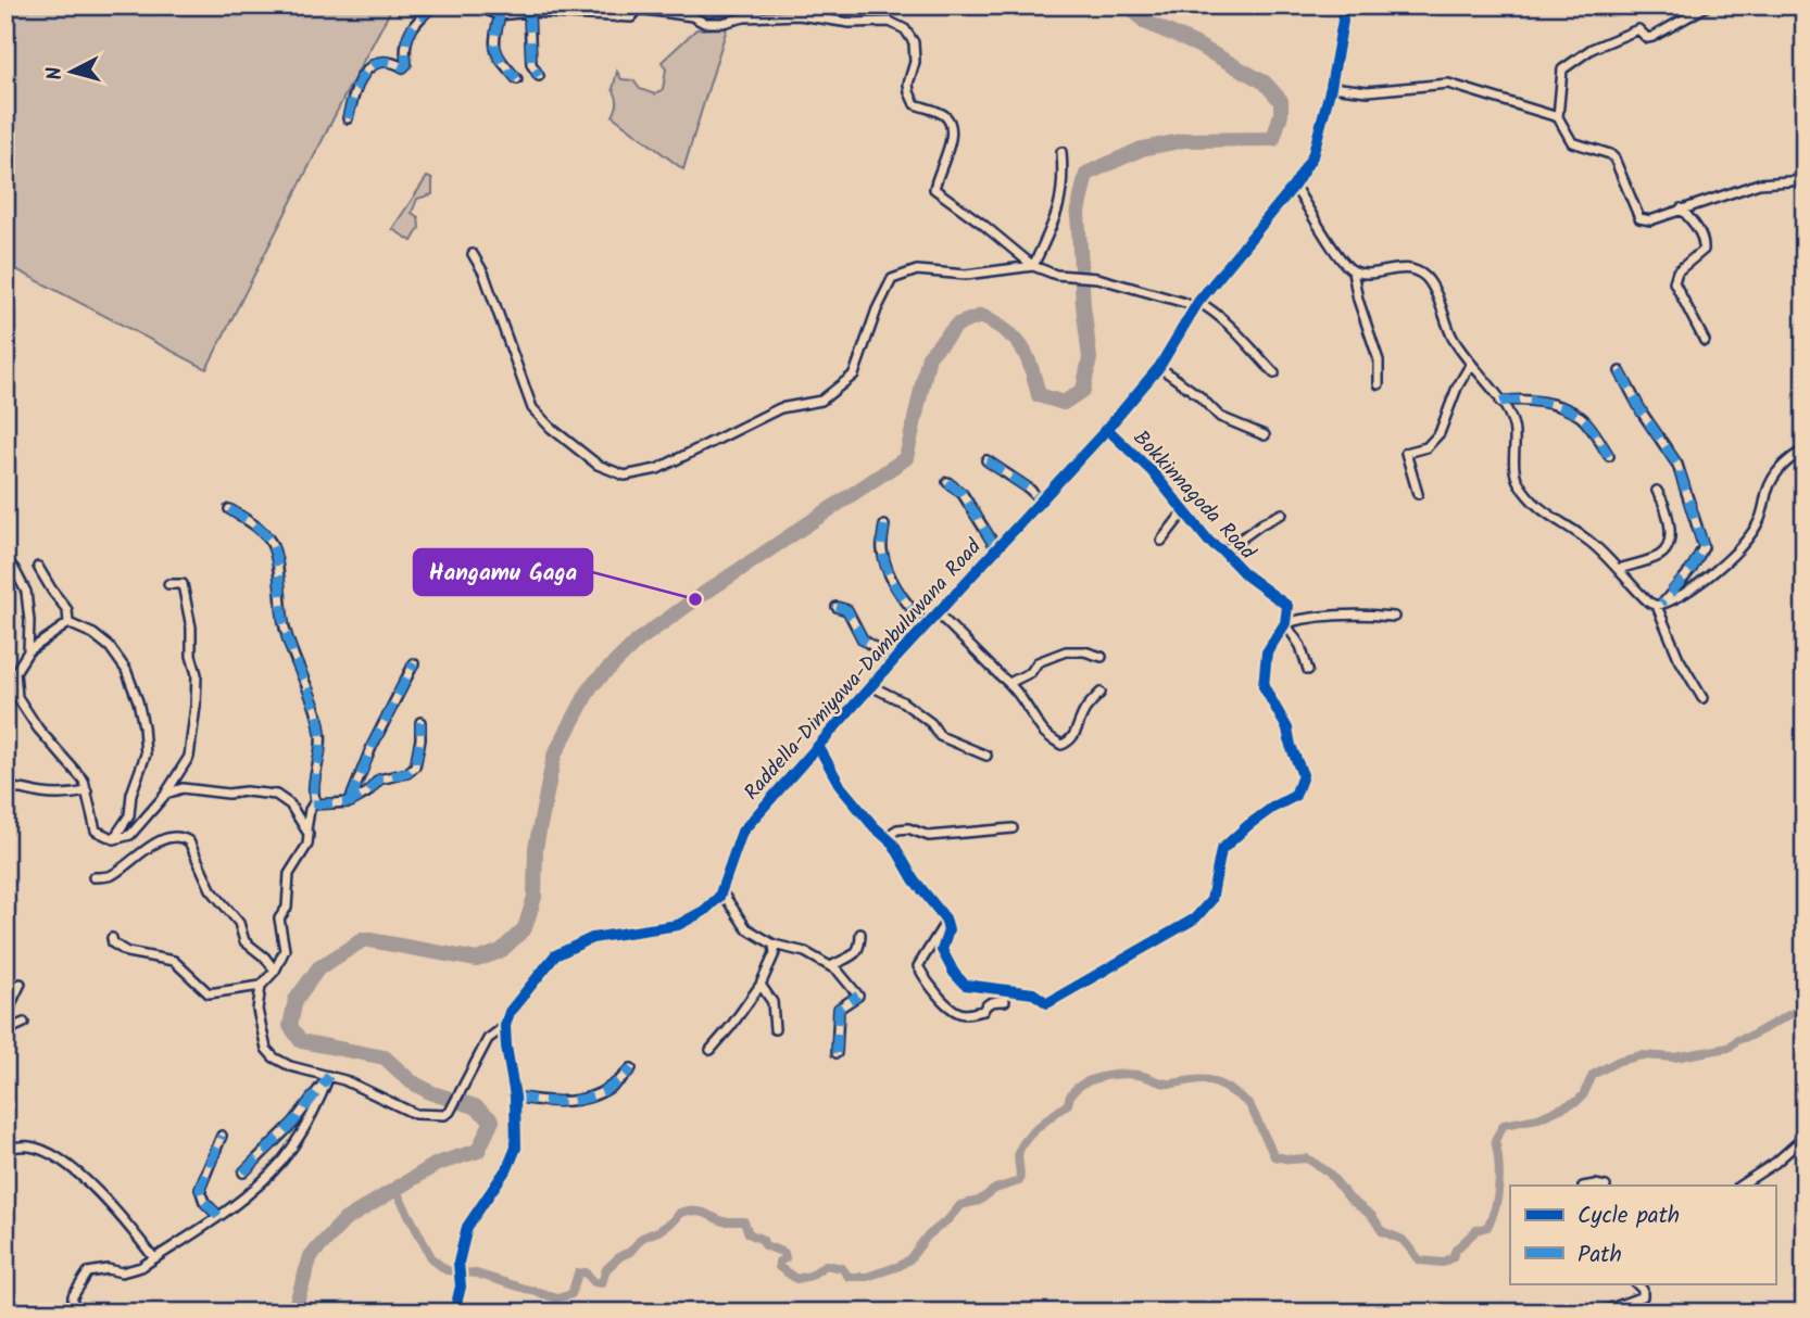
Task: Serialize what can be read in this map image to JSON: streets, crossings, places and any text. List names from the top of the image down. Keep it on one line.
{"streets":{"street":["Bokkinnagoda Road","Raddella-Dimiyawa-Dambuluwana Road"]},"crossings":[["Bokkinnagoda Road","Raddella-Dimiyawa-Dambuluwana Road"]],"places":["Hangamu Gaga"],"legend":["Cycle path","Path"],"north":"left"}
